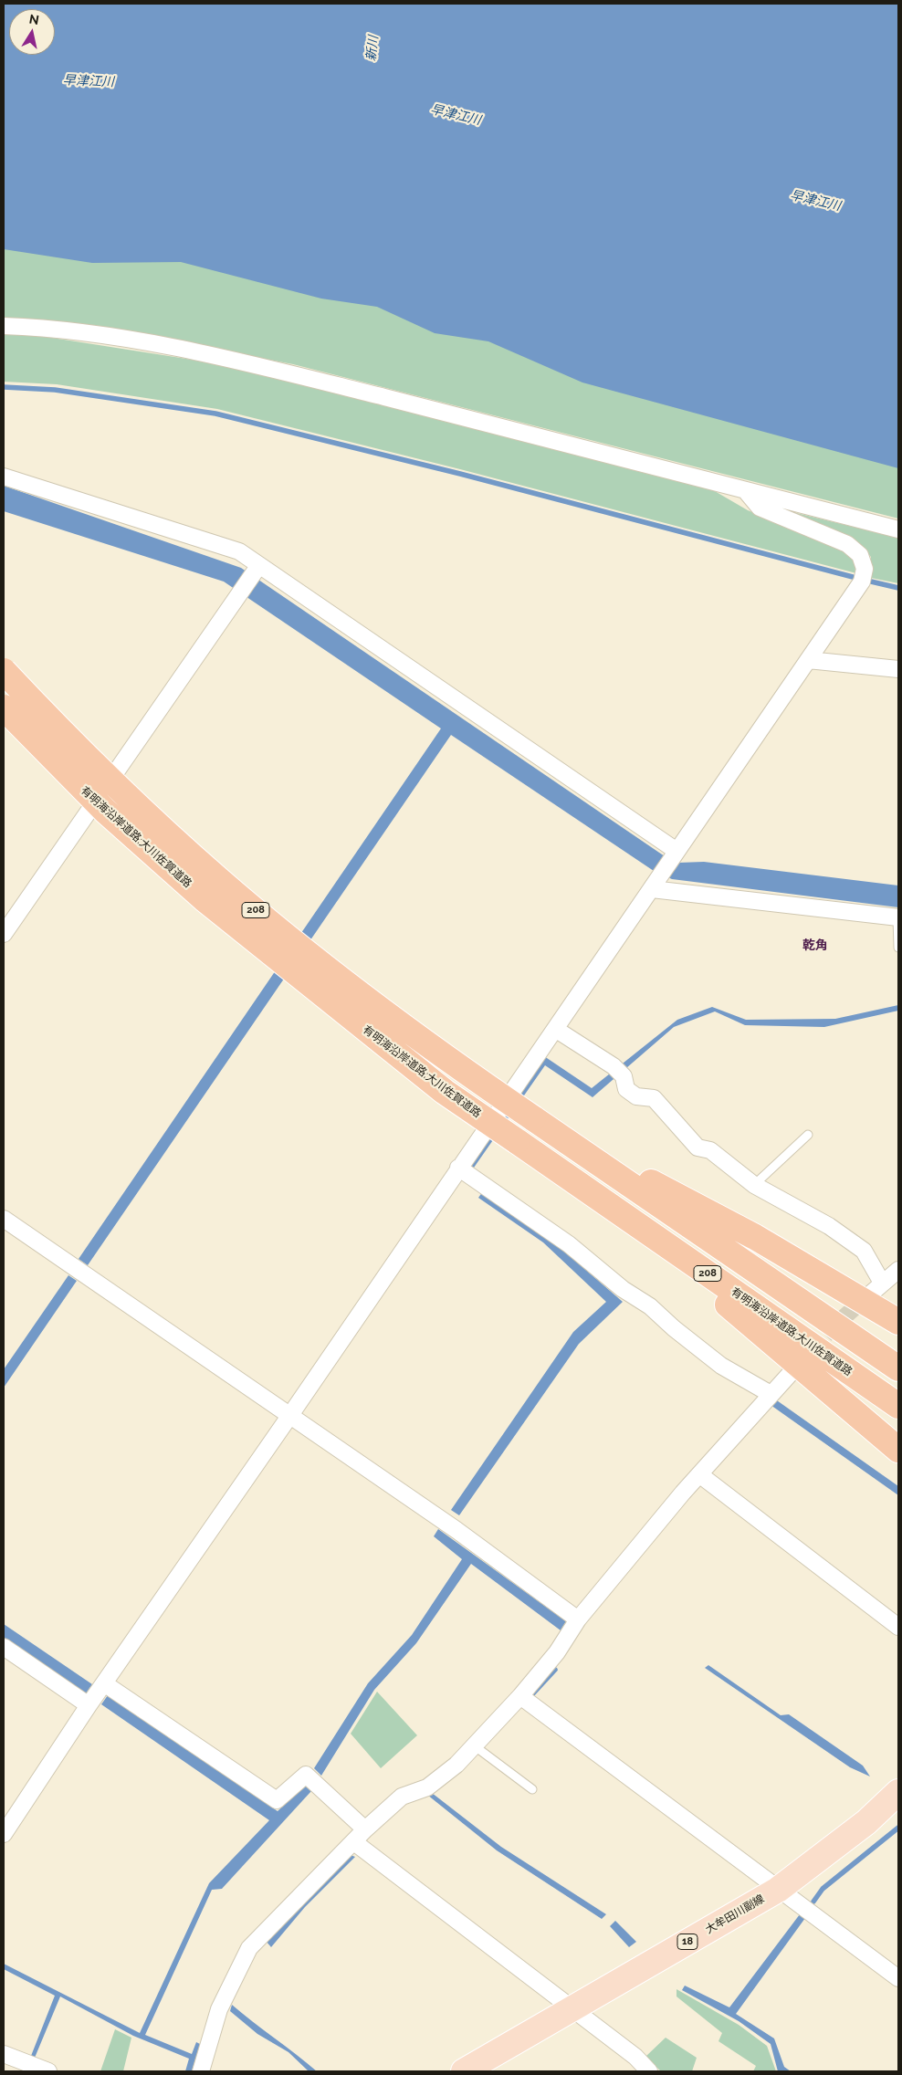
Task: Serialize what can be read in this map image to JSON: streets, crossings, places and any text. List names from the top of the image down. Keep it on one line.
{"streets":{"highway":["有明海沿岸道路;大川佐賀道路","208"],"main road":["大牟田川副線","18"]},"districts":["乾角"],"water":["新川","早津江川"],"north":"top"}
